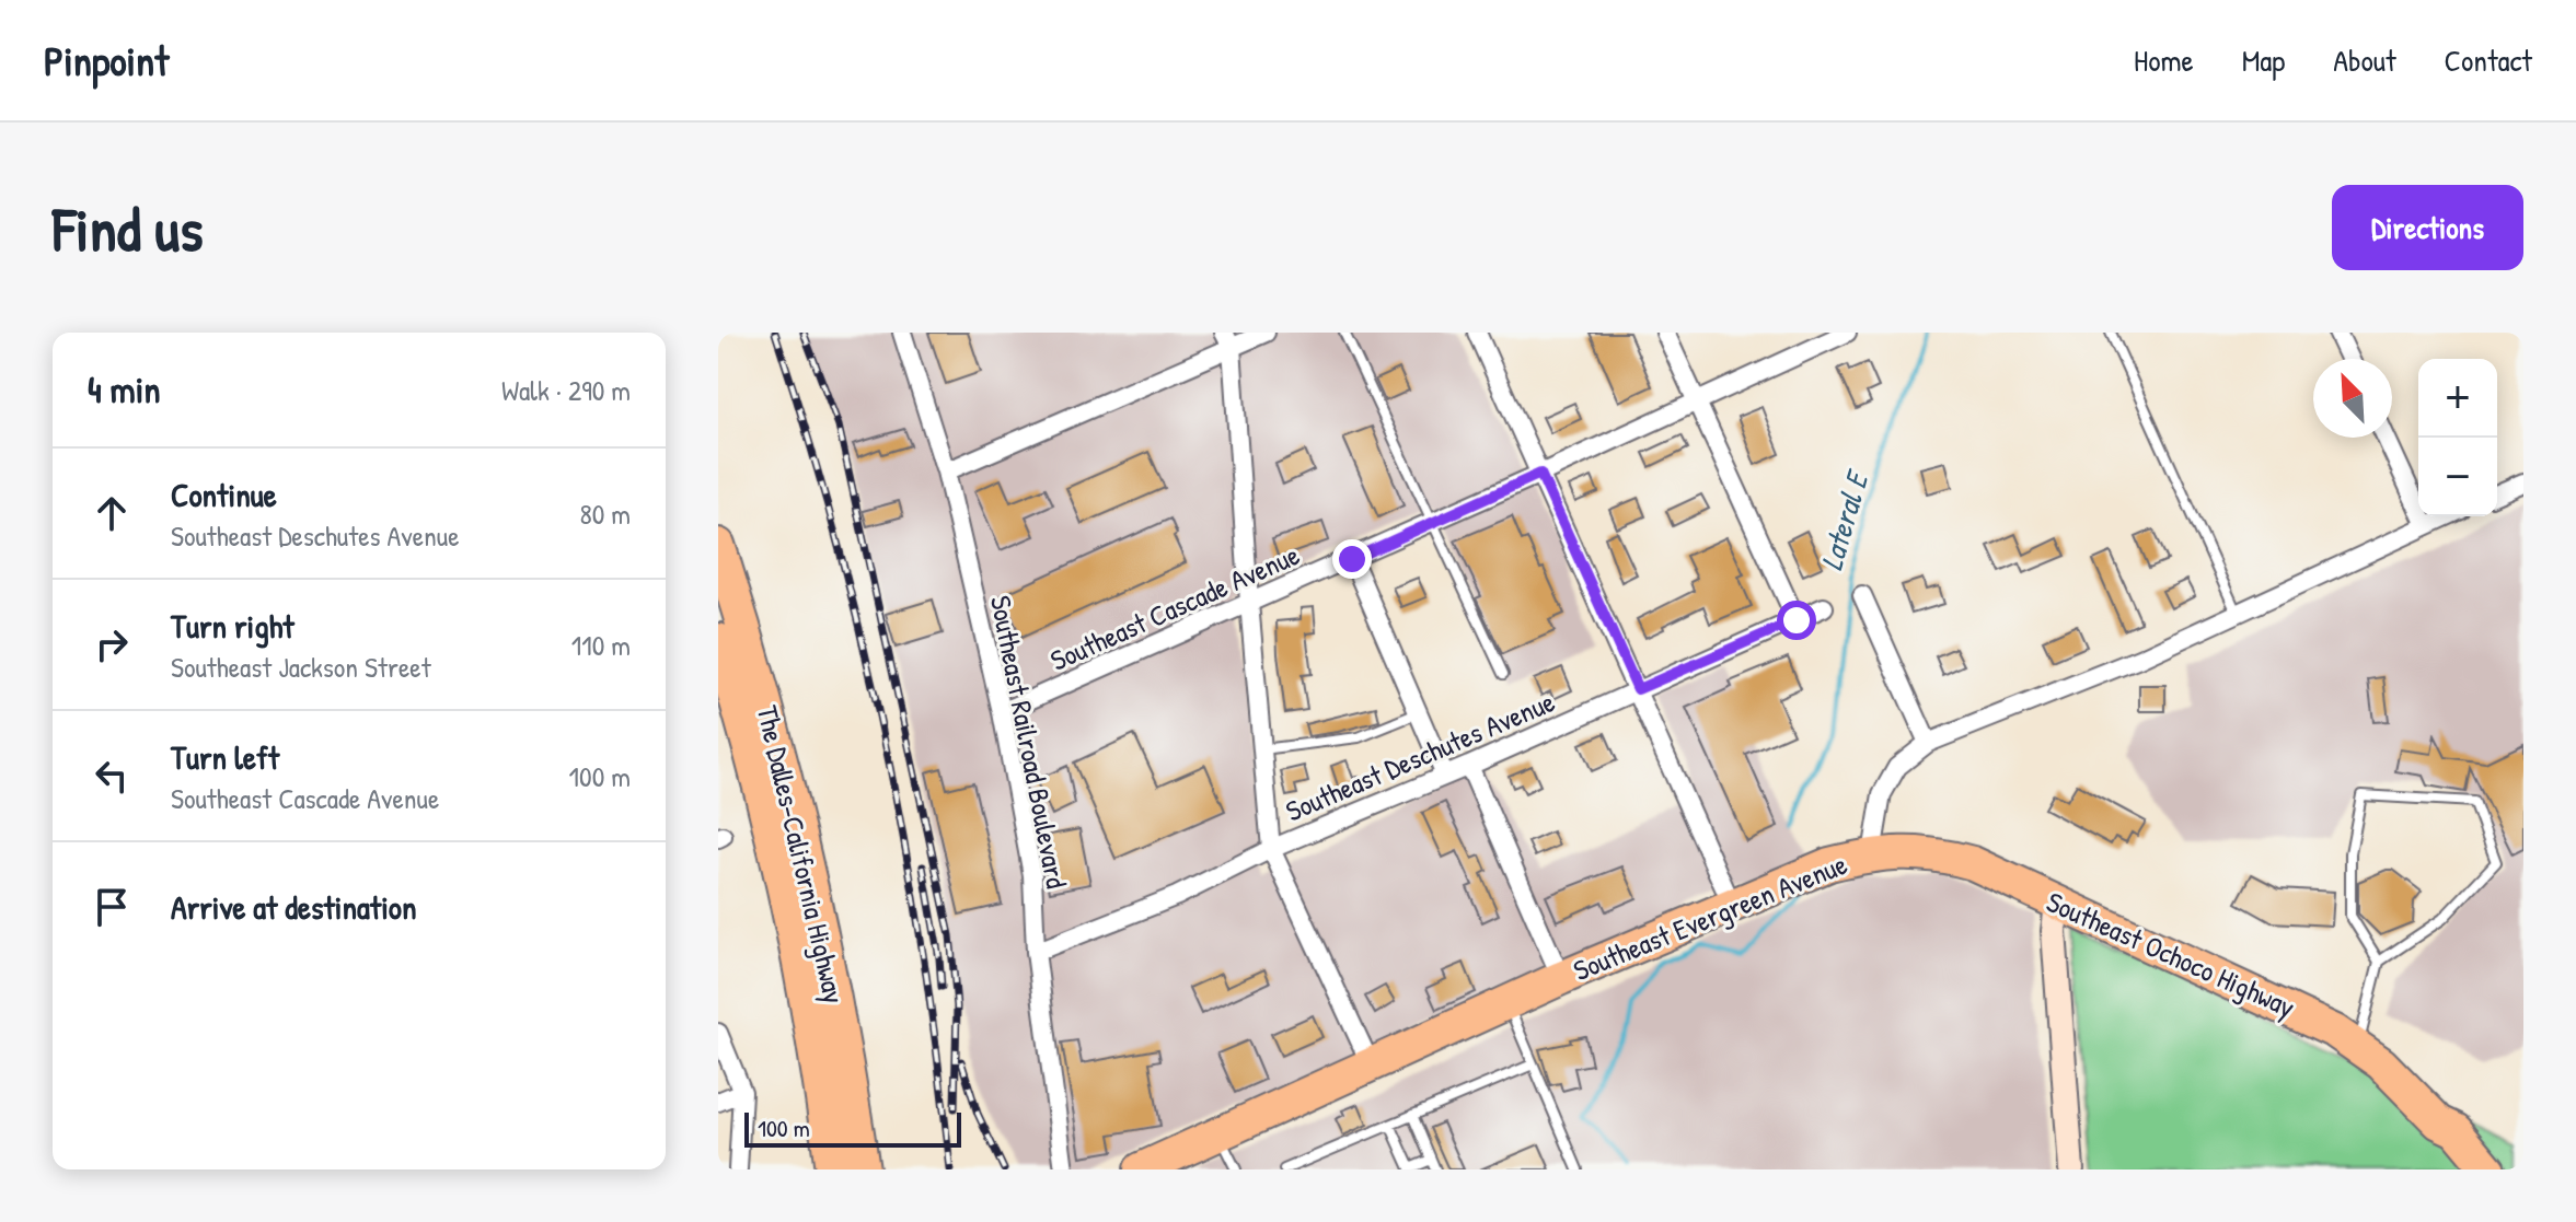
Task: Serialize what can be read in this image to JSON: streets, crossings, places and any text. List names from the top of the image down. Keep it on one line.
{"streets":{"highway":["The Dalles-California Highway","Southeast Evergreen Avenue","Southeast Ochoco Highway"],"street":["Southeast Cascade Avenue","Southeast Railroad Boulevard","Southeast Deschutes Avenue"]},"crossings":[["Southeast Cascade Avenue","Southeast Railroad Boulevard"],["Southeast Railroad Boulevard","Southeast Deschutes Avenue"],["Southeast Evergreen Avenue","Southeast Ochoco Highway"]],"water":["Lateral E"],"scale_bar":"100 m","north":"top left","page":{"header":"Pinpoint","nav":["Home","Map","About","Contact"],"buttons":"Directions","title":"Find us","heading":["4 min","Walk · 290 m"],"map_buttons":["+","−"],"list":[["Continue","Southeast Deschutes Avenue","80 m"],["Turn right","Southeast Jackson Street","110 m"],["Turn left","Southeast Cascade Avenue","100 m"],"Arrive at destination"],"scale":"100 m"}}
